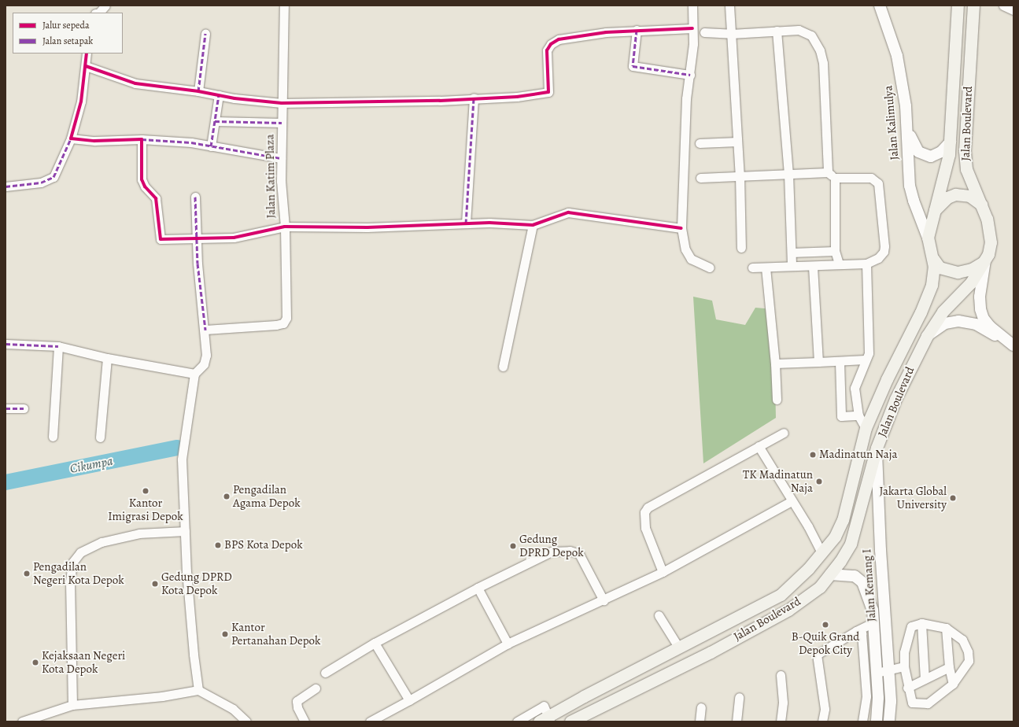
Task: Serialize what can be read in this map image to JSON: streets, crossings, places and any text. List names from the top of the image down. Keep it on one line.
{"streets":{"main road":["Jalan Boulevard"],"street":["Jalan Kalimulya","Jalan Katim Plaza","Jalan Kemang I"]},"crossings":[["Jalan Kalimulya","Jalan Boulevard"],["Jalan Boulevard","Jalan Kemang I"]],"water":["Cikumpa"],"places":["Madinatun Naja","TK Madinatun Naja","Kantor Imigrasi Depok","Pengadilan Agama Depok","Jakarta Global University","BPS Kota Depok","Gedung DPRD Depok","Pengadilan Negeri Kota Depok","Gedung DPRD Kota Depok","B-Quik Grand Depok City","Kantor Pertanahan Depok","Kejaksaan Negeri Kota Depok"],"legend":["Jalur sepeda","Jalan setapak"]}
